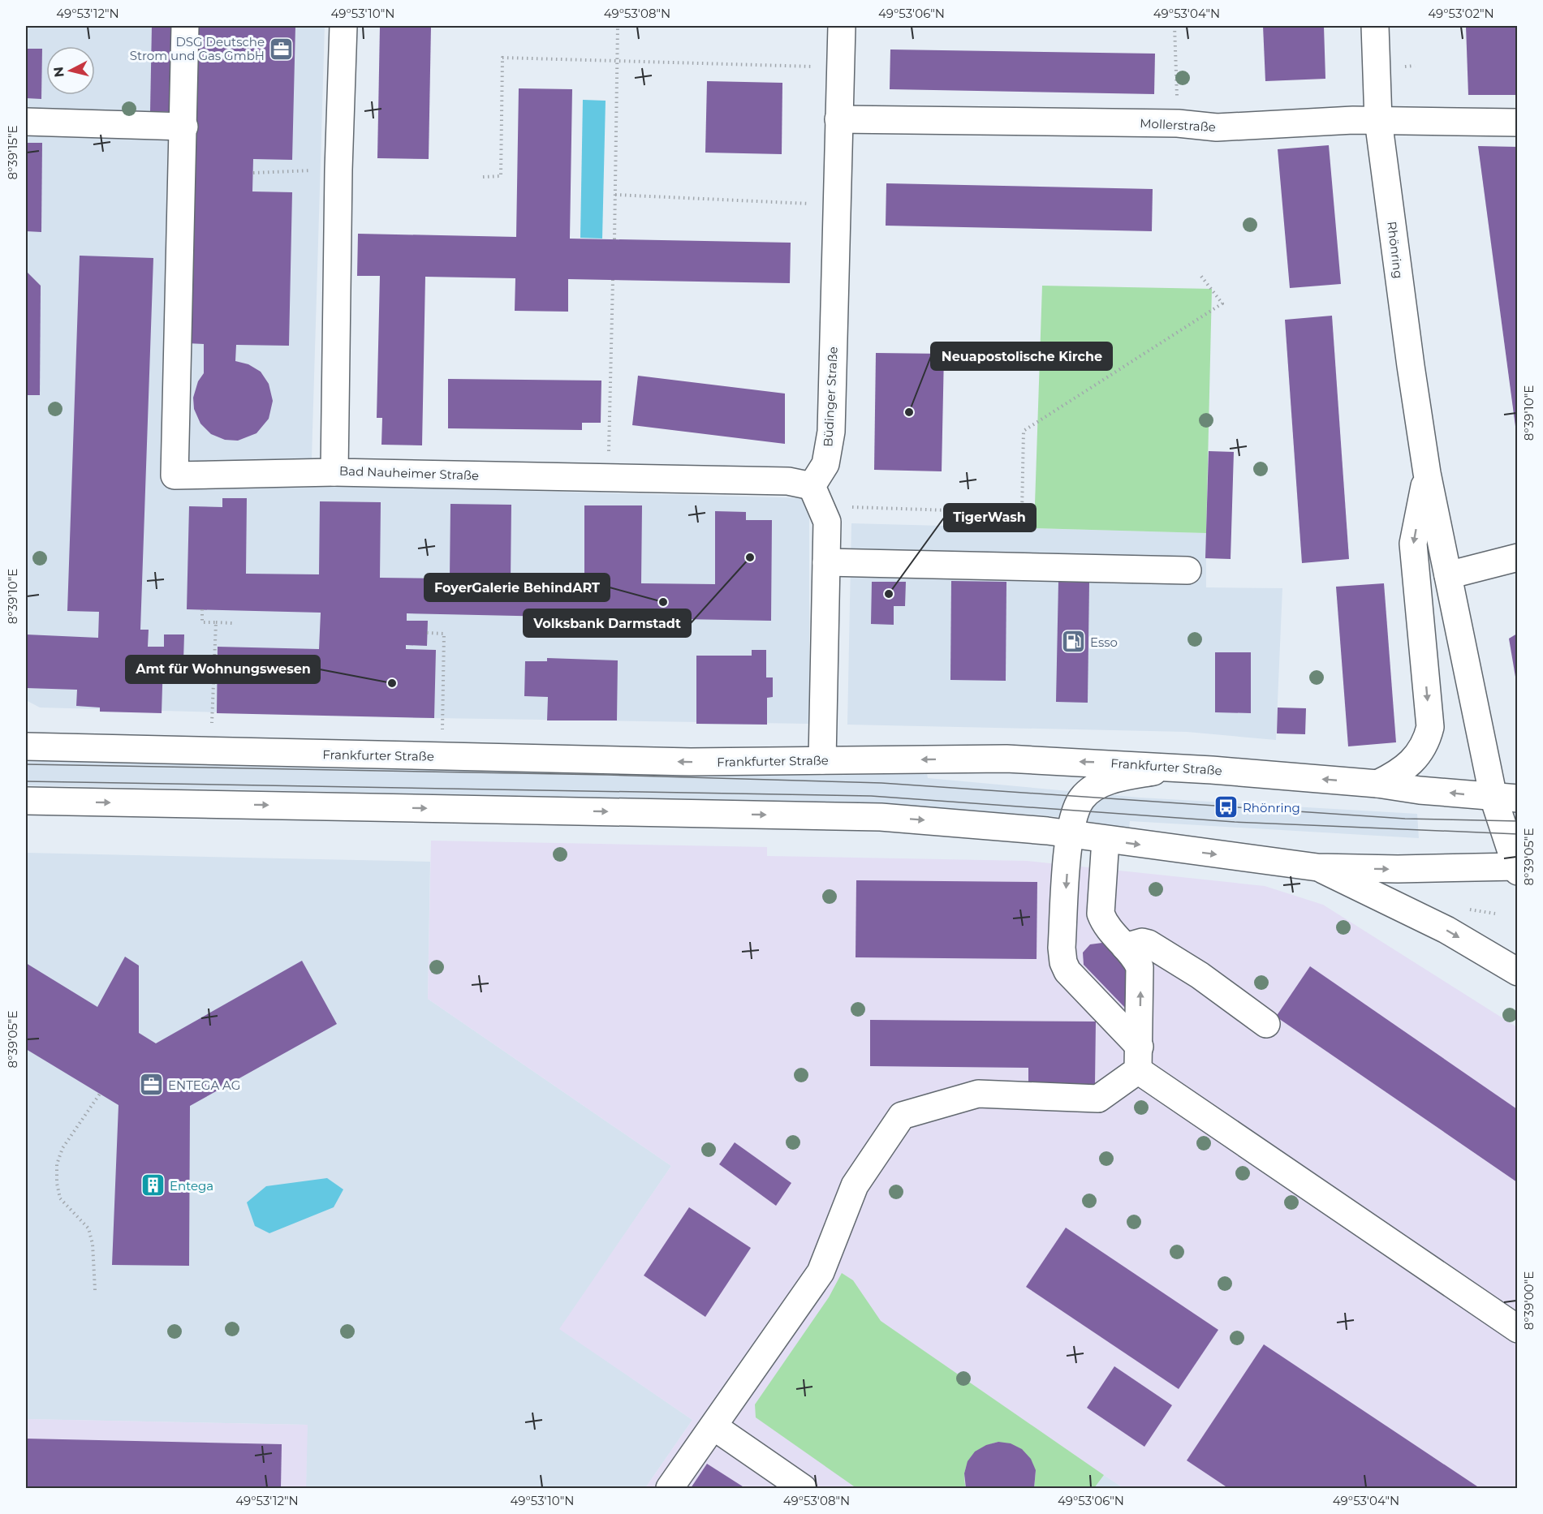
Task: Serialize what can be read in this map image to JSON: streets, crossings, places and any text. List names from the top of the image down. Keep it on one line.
{"streets":{"main road":["Mollerstraße","Rhönring","Büdinger Straße","Bad Nauheimer Straße","Frankfurter Straße"]},"crossings":[["Mollerstraße","Rhönring"],["Mollerstraße","Büdinger Straße"],["Rhönring","Frankfurter Straße"],["Büdinger Straße","Bad Nauheimer Straße"]],"places":{"office":["DSG Deutsche Strom und Gas GmbH","ENTEGA AG"],"other":["Neuapostolische Kirche","Volksbank Darmstadt","TigerWash","FoyerGalerie BehindART","Amt für Wohnungswesen"],"fuel station":["Esso"],"bus stop":["Rhönring"],"building":["Entega"]},"north":"left","coordinates":["49°53'12\"N","49°53'10\"N","49°53'08\"N","49°53'06\"N","49°53'04\"N","49°53'02\"N","8°39'15\"E","8°39'10\"E","8°39'05\"E","8°39'00\"E"]}
